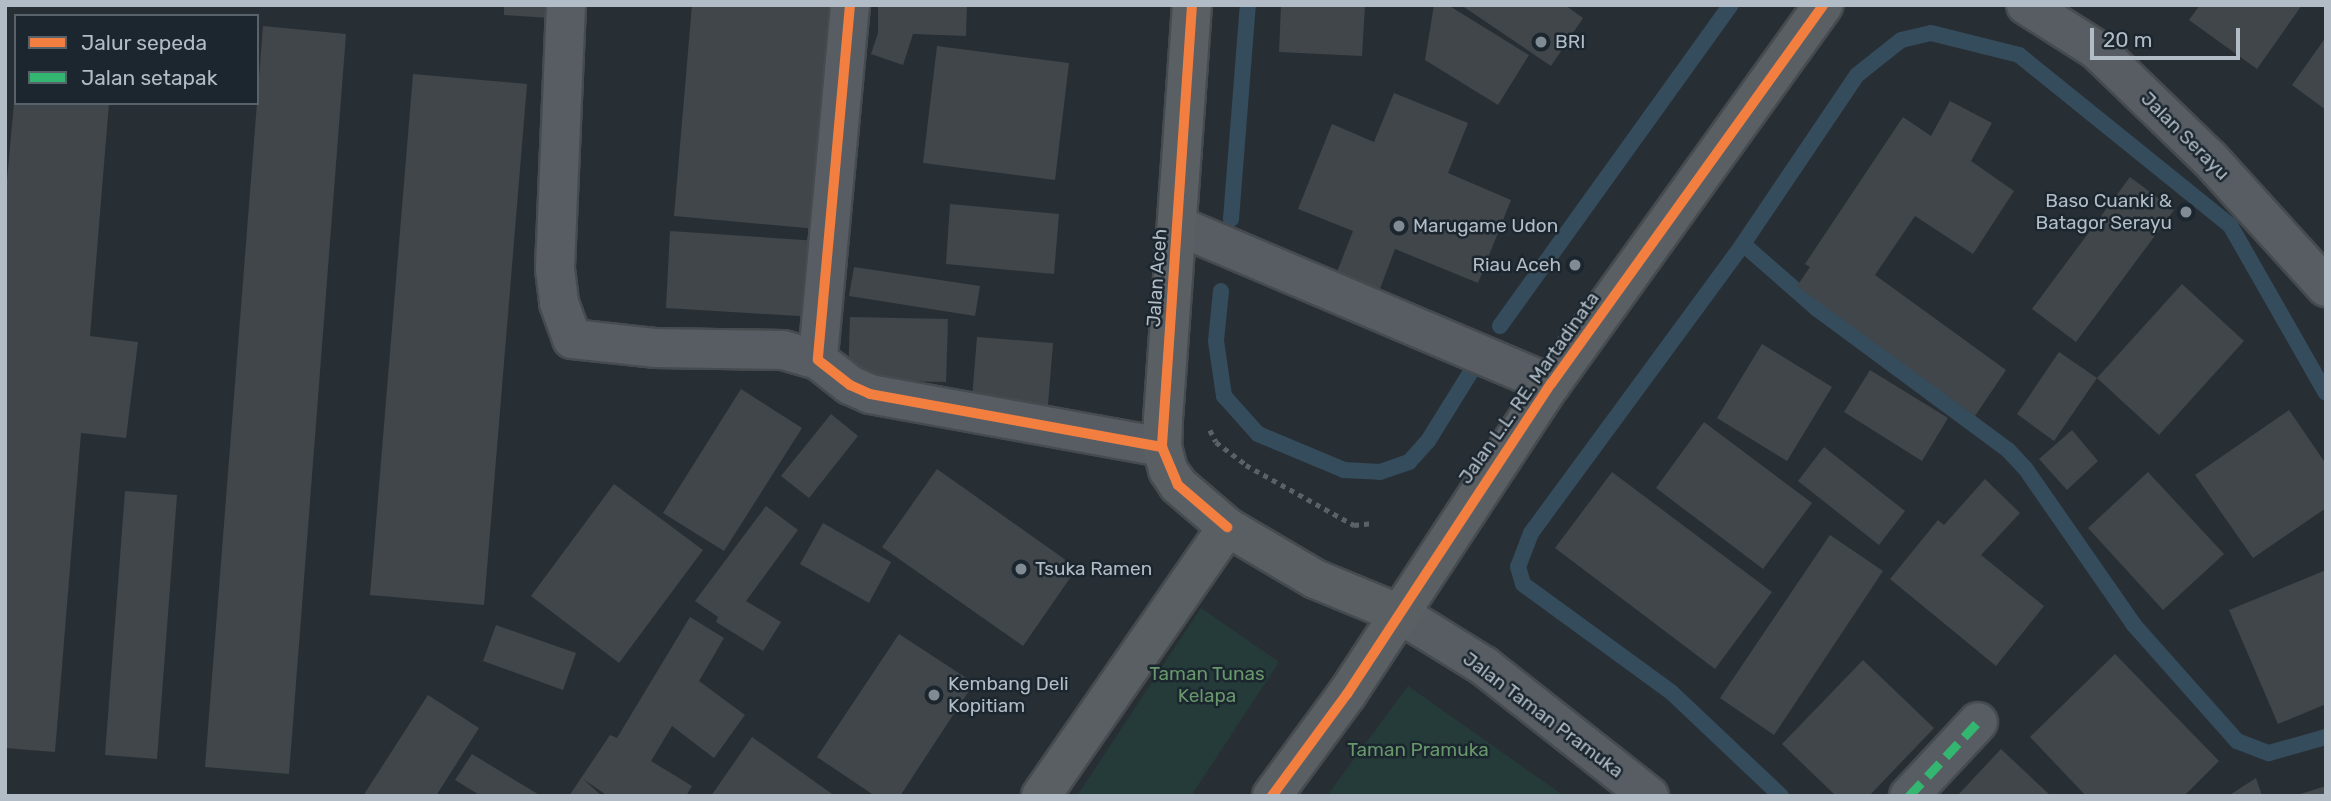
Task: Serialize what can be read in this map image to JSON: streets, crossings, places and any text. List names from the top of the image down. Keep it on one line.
{"streets":{"main road":["Jalan Aceh","Jalan L.L. RE. Martadinata"],"street":["Jalan Serayu","Jalan Taman Pramuka"]},"crossings":[["Jalan Aceh","Jalan L.L. RE. Martadinata"],["Jalan Aceh","Jalan Taman Pramuka"],["Jalan L.L. RE. Martadinata","Jalan Taman Pramuka"]],"parks":["Taman Tunas Kelapa","Taman Pramuka"],"places":["BRI","Baso Cuanki & Batagor Serayu","Marugame Udon","Riau Aceh","Tsuka Ramen","Kembang Deli Kopitiam"],"legend":["Jalur sepeda","Jalan setapak"],"scale_bar":"20 m"}
